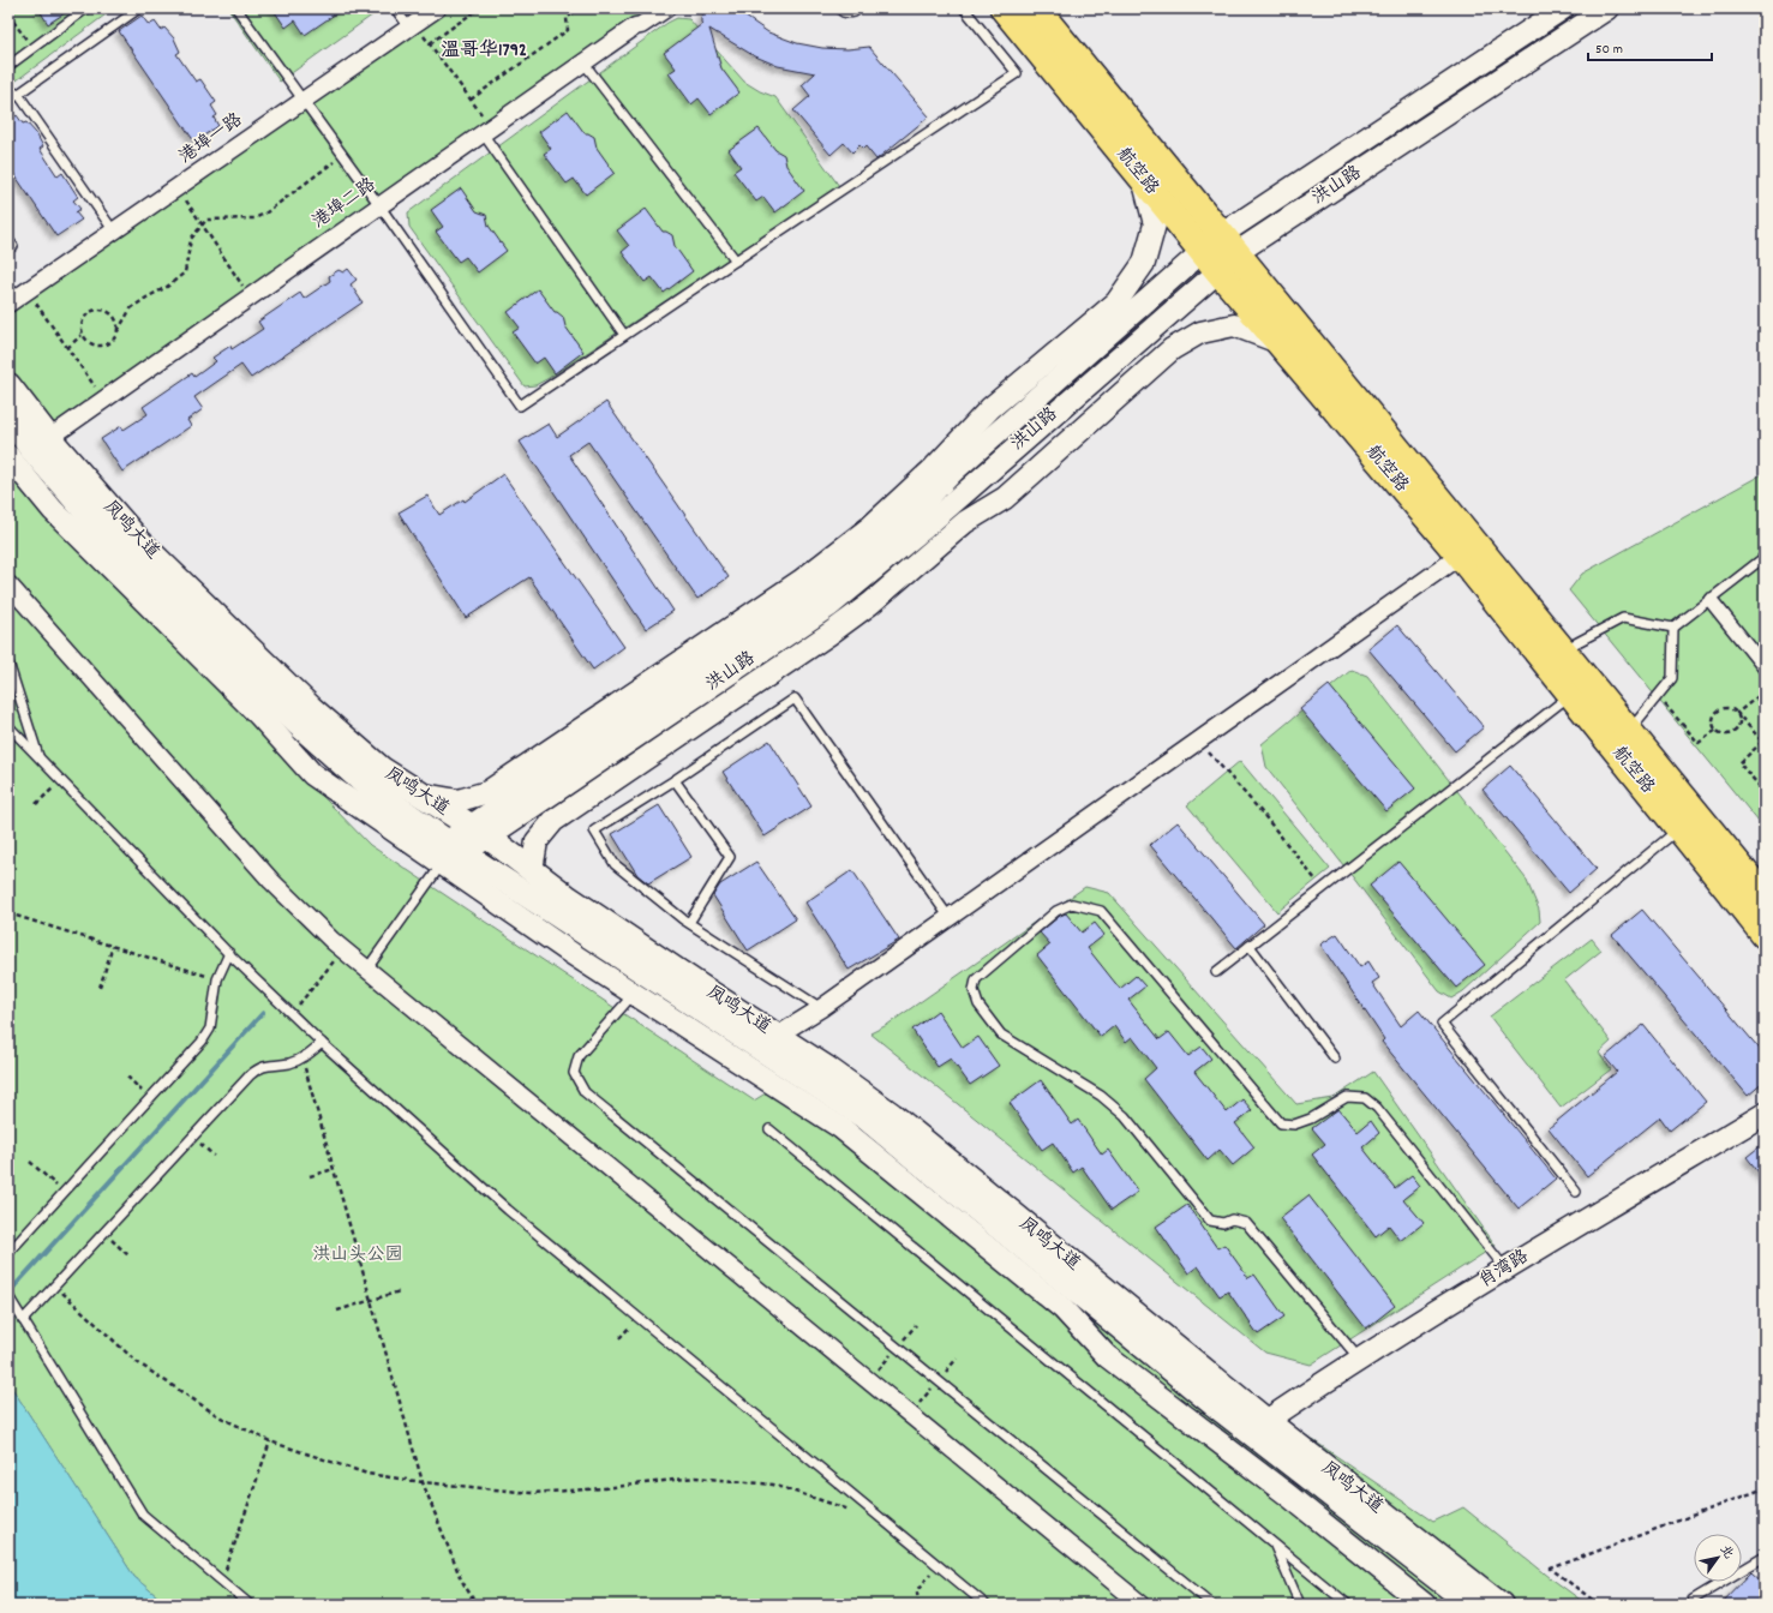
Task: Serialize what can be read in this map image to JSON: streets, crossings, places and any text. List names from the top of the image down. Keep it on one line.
{"streets":{"main road":["航空路","凤鸣大道"],"street":["港埠一路","洪山路","港埠二路","肖湾路"]},"crossings":[["航空路","洪山路"],["洪山路","凤鸣大道"],["港埠二路","凤鸣大道"],["凤鸣大道","肖湾路"]],"districts":["温哥华1792"],"parks":["洪山头公园"],"scale_bar":"50 m","north":"top right"}
